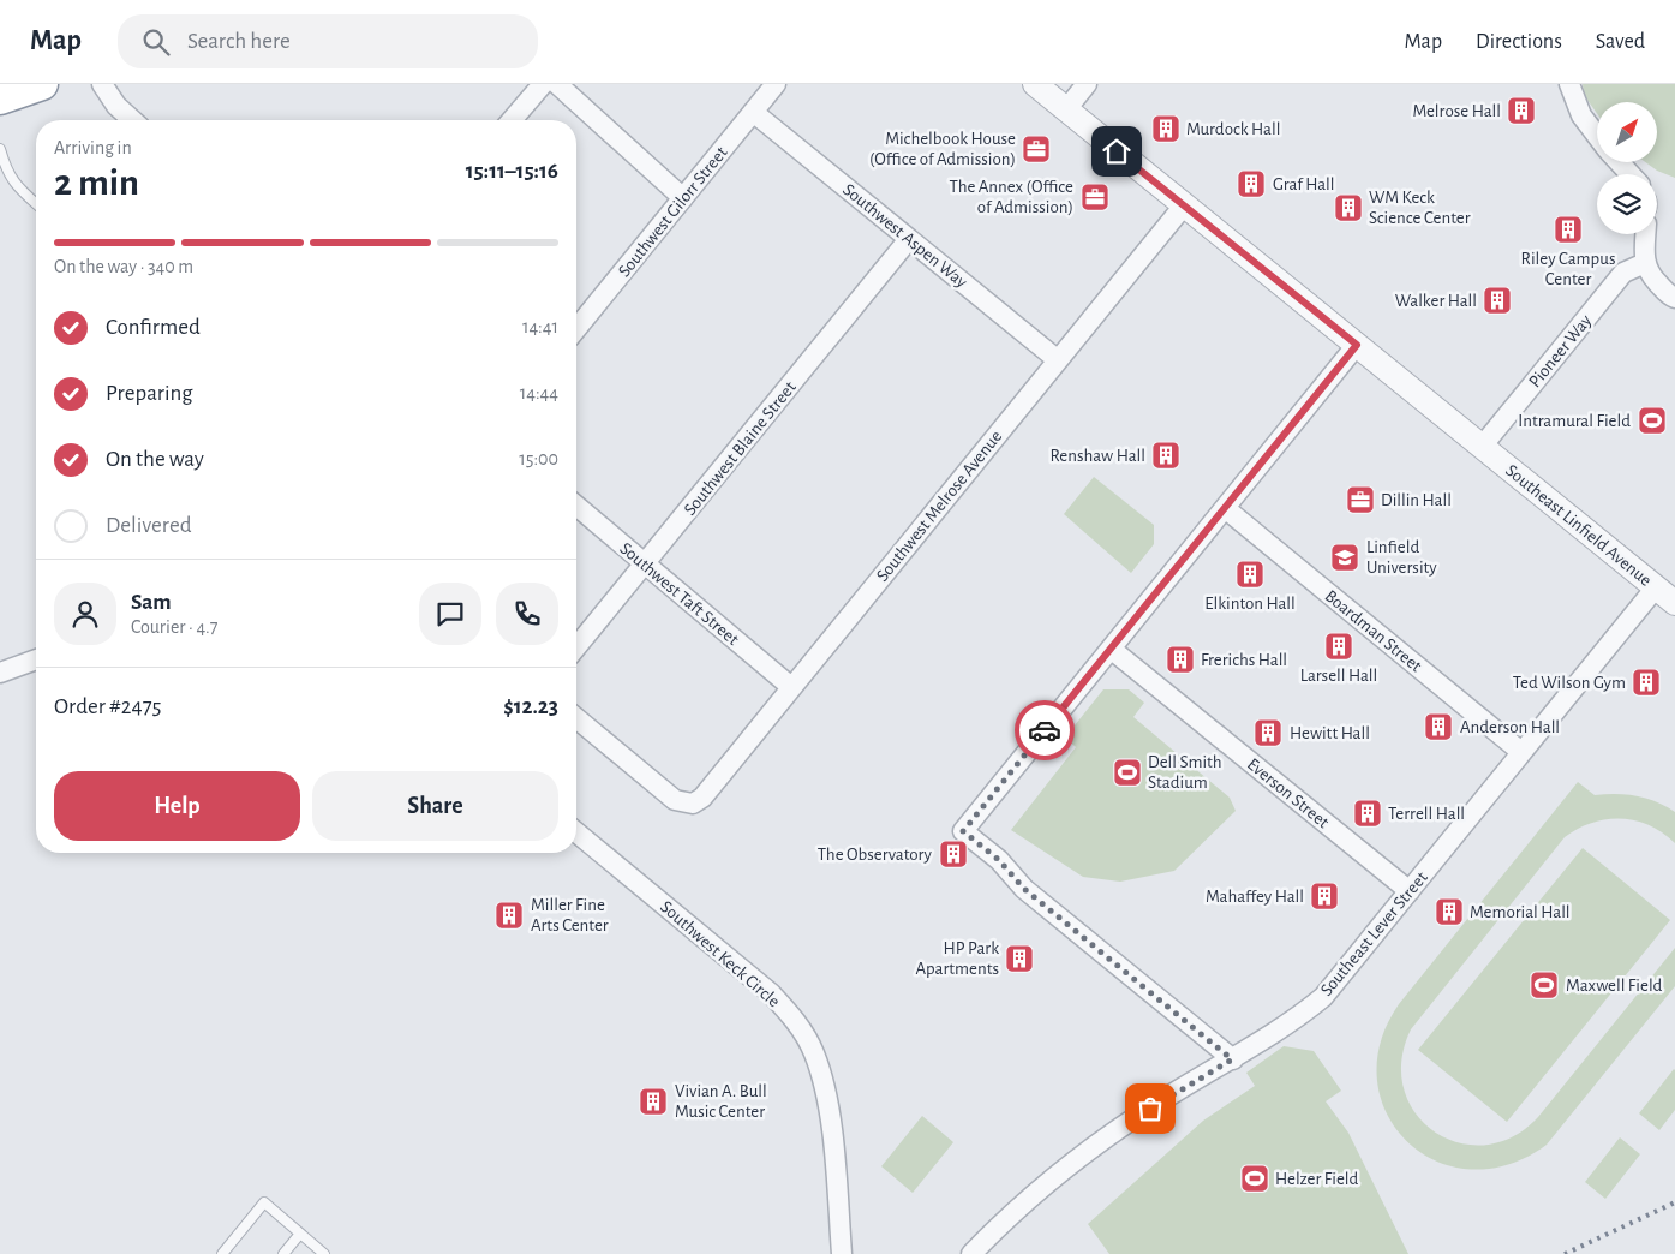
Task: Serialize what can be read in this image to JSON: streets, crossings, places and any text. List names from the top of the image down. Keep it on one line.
{"streets":{"street":["Southwest Gilorr Street","Southwest Aspen Way","Pioneer Way","Southwest Blaine Street","Southwest Melrose Avenue","Southeast Linfield Avenue","Southwest Taft Street","Boardman Street","Everson Street","Southeast Lever Street","Southwest Keck Circle"]},"crossings":[["Southwest Gilorr Street","Southwest Aspen Way"],["Southwest Aspen Way","Southwest Blaine Street"],["Southwest Aspen Way","Southwest Melrose Avenue"],["Pioneer Way","Southeast Linfield Avenue"],["Southwest Blaine Street","Southwest Taft Street"],["Southwest Melrose Avenue","Southeast Linfield Avenue"],["Southwest Melrose Avenue","Southwest Taft Street"],["Southeast Linfield Avenue","Southeast Lever Street"],["Boardman Street","Southeast Lever Street"],["Everson Street","Southeast Lever Street"]],"places":{"building":["Melrose Hall","Murdock Hall","Graf Hall","WM Keck Science Center","Riley Campus Center","Walker Hall","Renshaw Hall","Elkinton Hall","Larsell Hall","Frerichs Hall","Ted Wilson Gym","Anderson Hall","Hewitt Hall","Terrell Hall","The Observatory","Mahaffey Hall","Memorial Hall","Miller Fine Arts Center","HP Park Apartments","Vivian A. Bull Music Center"],"office":["Michelbook House (Office of Admission)","The Annex (Office of Admission)","Dillin Hall"],"sports":["Intramural Field","Dell Smith Stadium","Maxwell Field","Helzer Field"],"school or university":["Linfield University"]},"north":"top right","page":{"header":"Map","search":"Search here","nav":["Map","Directions","Saved"],"heading":["2 min","Arriving in","15:11–15:16"],"panel":["Sam","Courier · 4.7","Order #2475","$12.23"],"bar":"On the way · 340 m","list":[["Confirmed","14:41"],["Preparing","14:44"],["On the way","15:00"],"Delivered"],"buttons":["Help","Share"]}}
